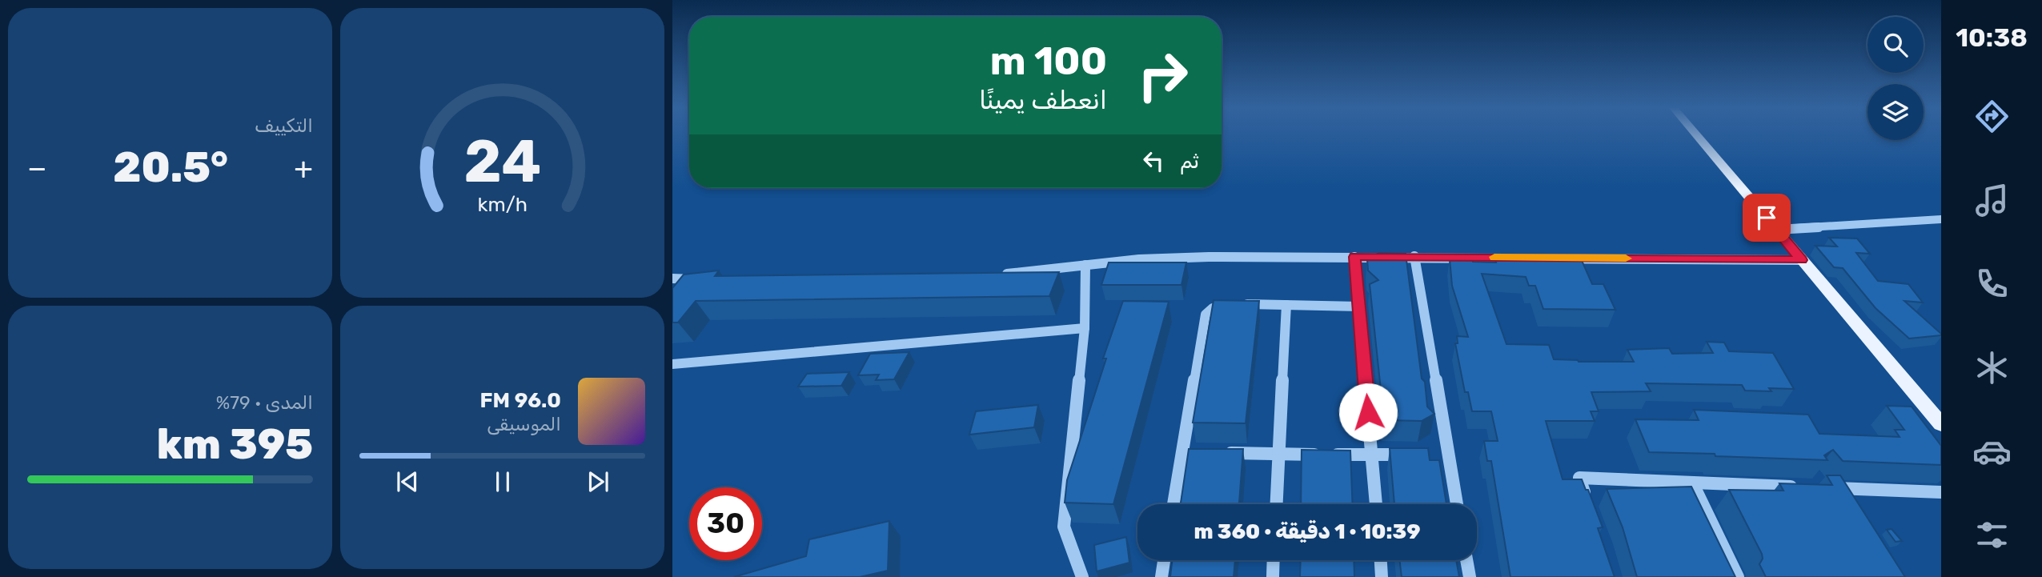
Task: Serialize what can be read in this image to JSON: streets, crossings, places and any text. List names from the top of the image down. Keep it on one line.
{"page":{"tabs":"10:38","tile":["التكييف",["المدى · 79%","395 km"]],"turn":["100 m","انعطف يمينًا"],"then":"ثم","heat":["−","20.5°","+"],"song":["96.0 FM","الموسيقى"],"limit":"30","trip":"10:39 · 1 دقيقة · 360 m","gauge":["24","km/h"]}}
